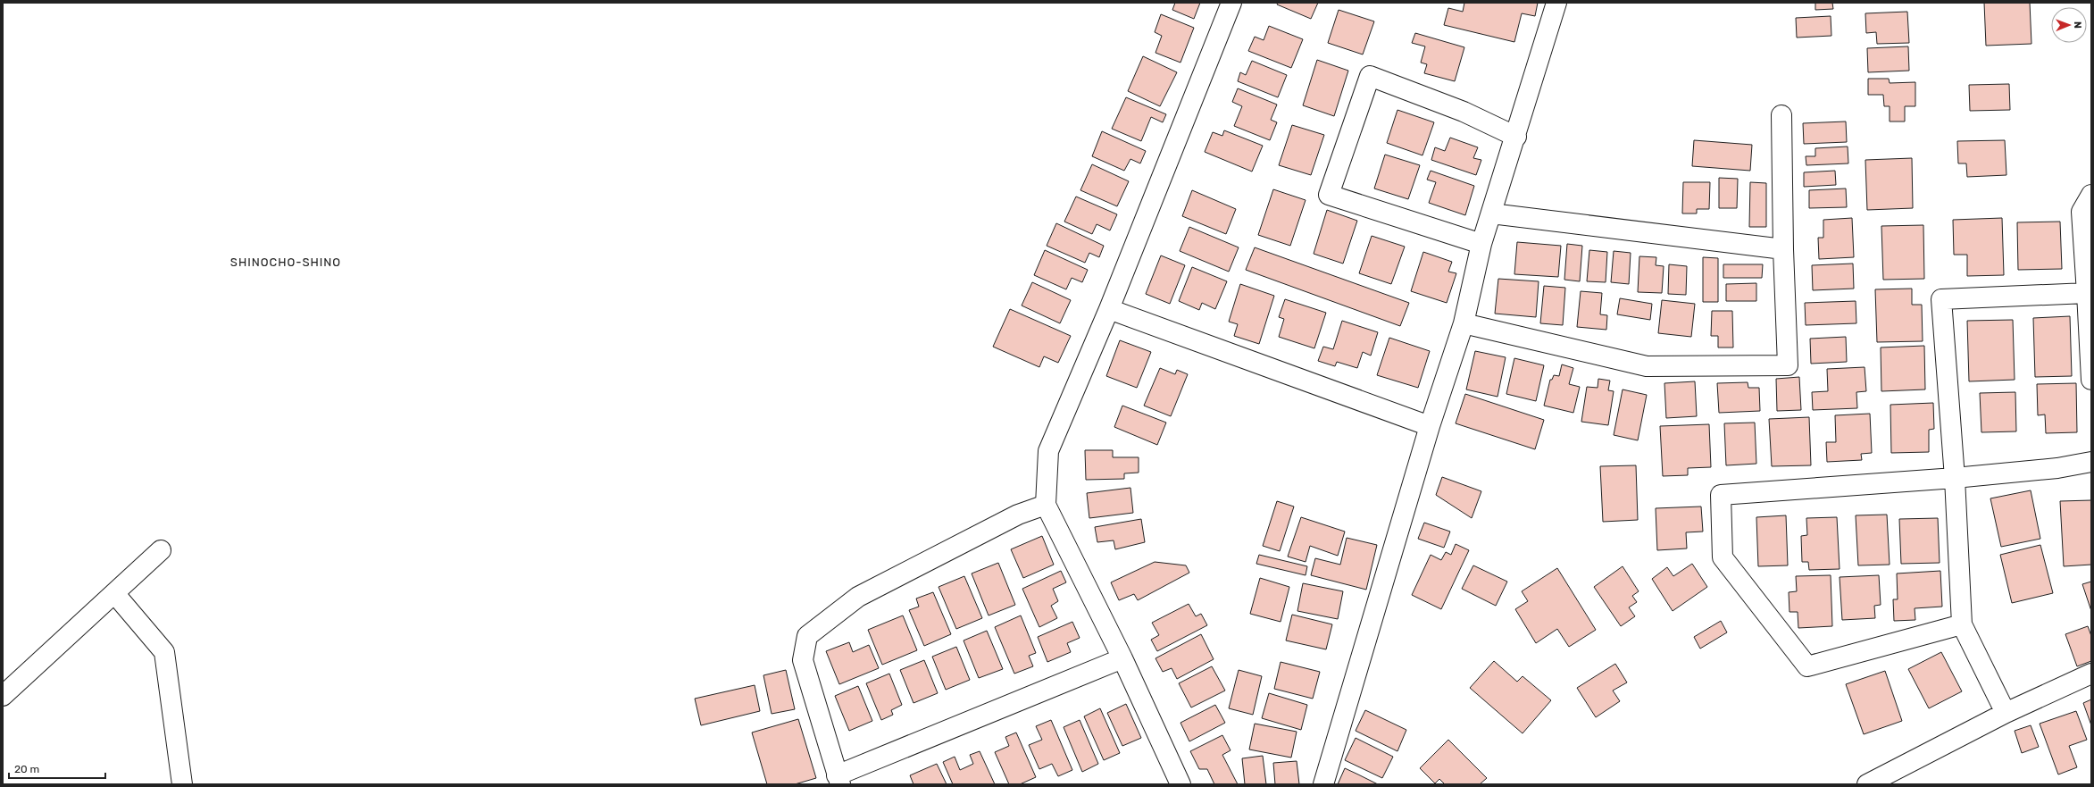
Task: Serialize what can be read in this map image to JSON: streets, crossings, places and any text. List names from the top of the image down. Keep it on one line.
{"districts":["SHINOCHO-SHINO"],"scale_bar":"20 m","north":"right"}
